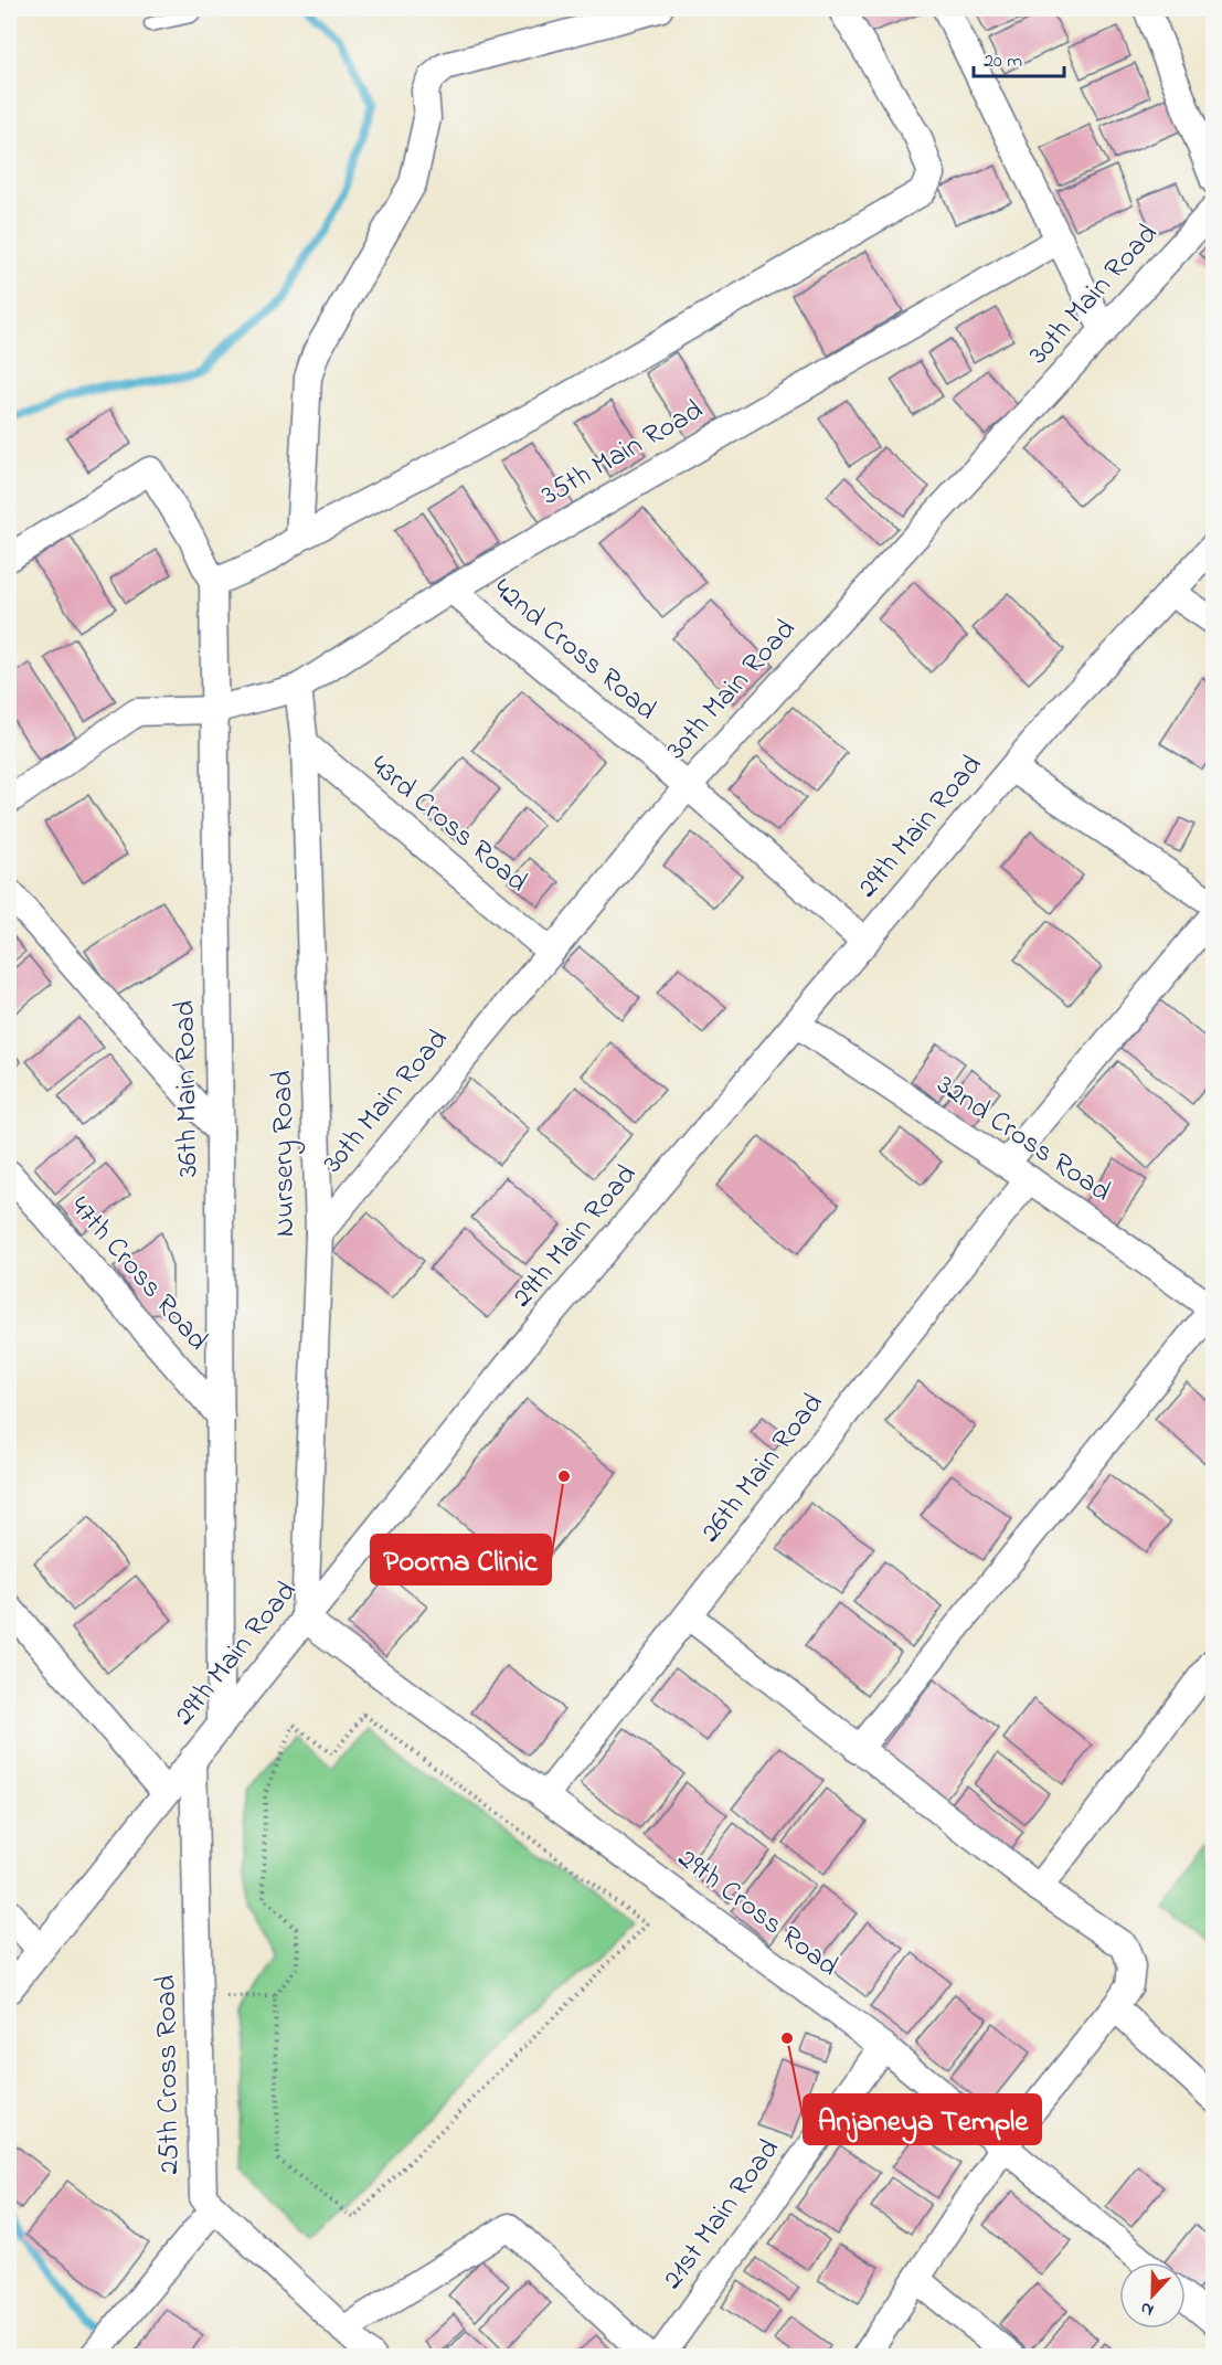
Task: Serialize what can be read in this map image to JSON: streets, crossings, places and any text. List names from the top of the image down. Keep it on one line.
{"streets":{"street":["30th Main Road","35th Main Road","42nd Cross Road","43rd Cross Road","29th Main Road","36th Main Road","32nd Cross Road","Nursery Road","47th Cross Road","26th Main Road","29th Cross Road","25th Cross Road","21st Main Road"]},"crossings":[["30th Main Road","42nd Cross Road"],["30th Main Road","43rd Cross Road"],["30th Main Road","Nursery Road"],["35th Main Road","42nd Cross Road"],["35th Main Road","36th Main Road"],["35th Main Road","Nursery Road"],["42nd Cross Road","29th Main Road"],["43rd Cross Road","Nursery Road"],["29th Main Road","36th Main Road"],["29th Main Road","32nd Cross Road"],["29th Main Road","Nursery Road"],["29th Main Road","29th Cross Road"],["29th Main Road","25th Cross Road"],["36th Main Road","47th Cross Road"],["32nd Cross Road","26th Main Road"],["Nursery Road","29th Cross Road"],["26th Main Road","29th Cross Road"],["29th Cross Road","21st Main Road"]],"places":["Poorna Clinic","Anjaneya Temple"],"scale_bar":"20 m","north":"bottom"}
